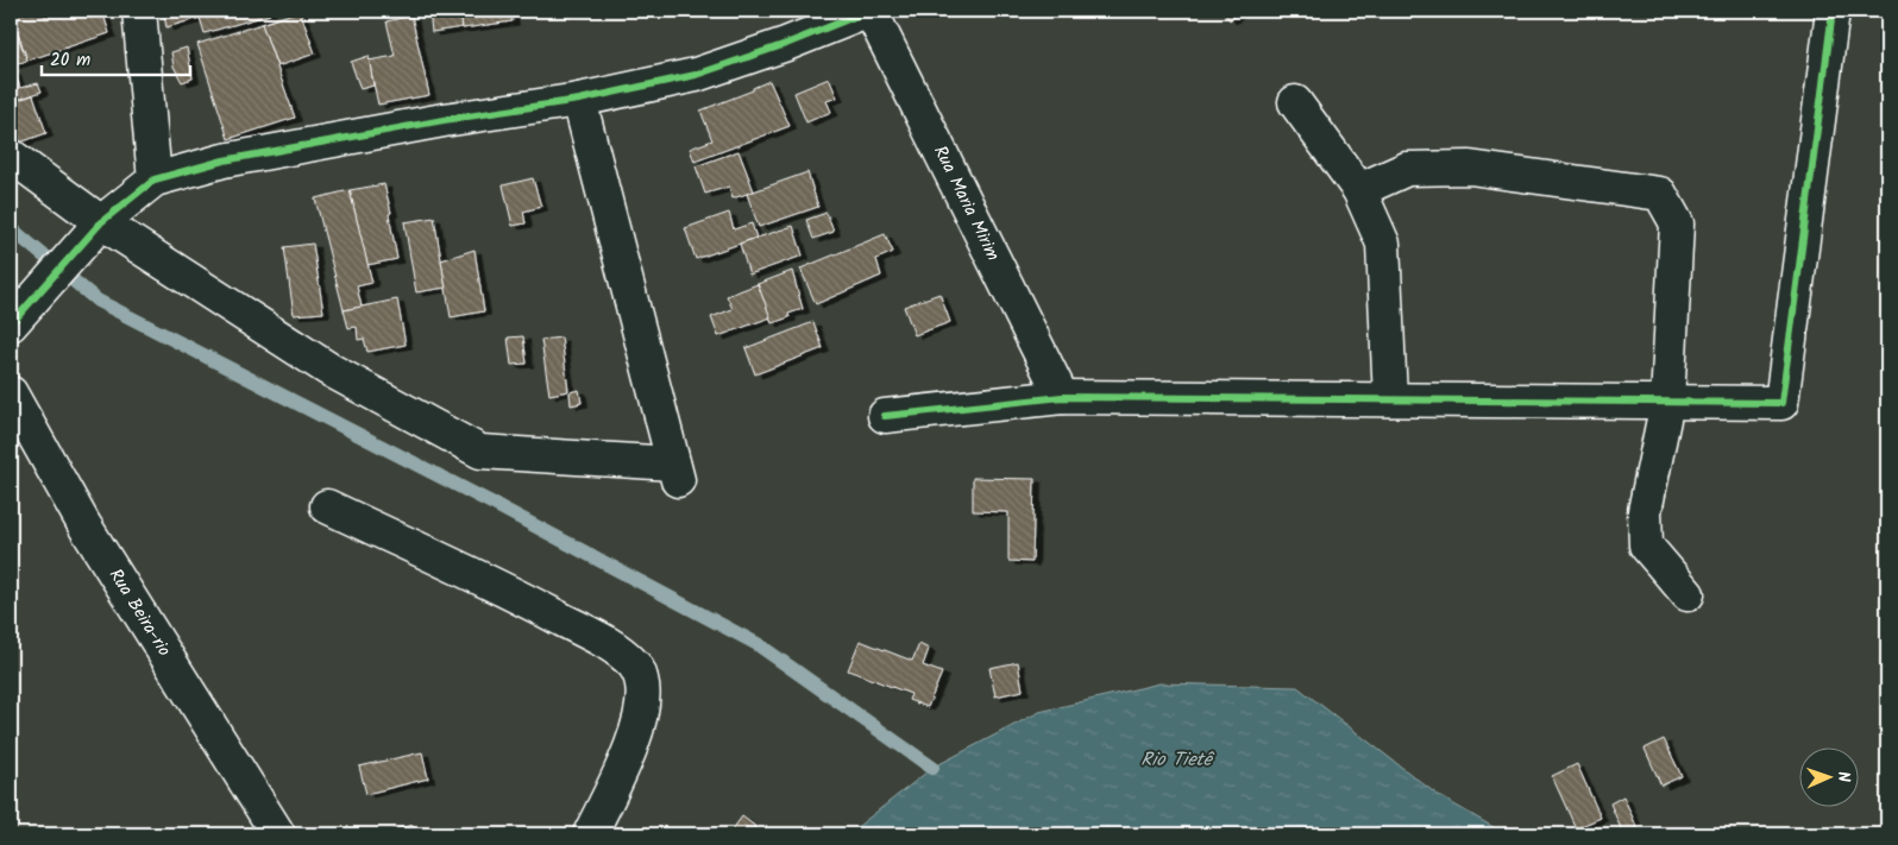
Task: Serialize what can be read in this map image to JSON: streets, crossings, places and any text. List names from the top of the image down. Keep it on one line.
{"streets":{"street":["Rua Maria Mirim","Rua Beira-rio"]},"water":["Rio Tietê"],"scale_bar":"20 m","north":"right"}
